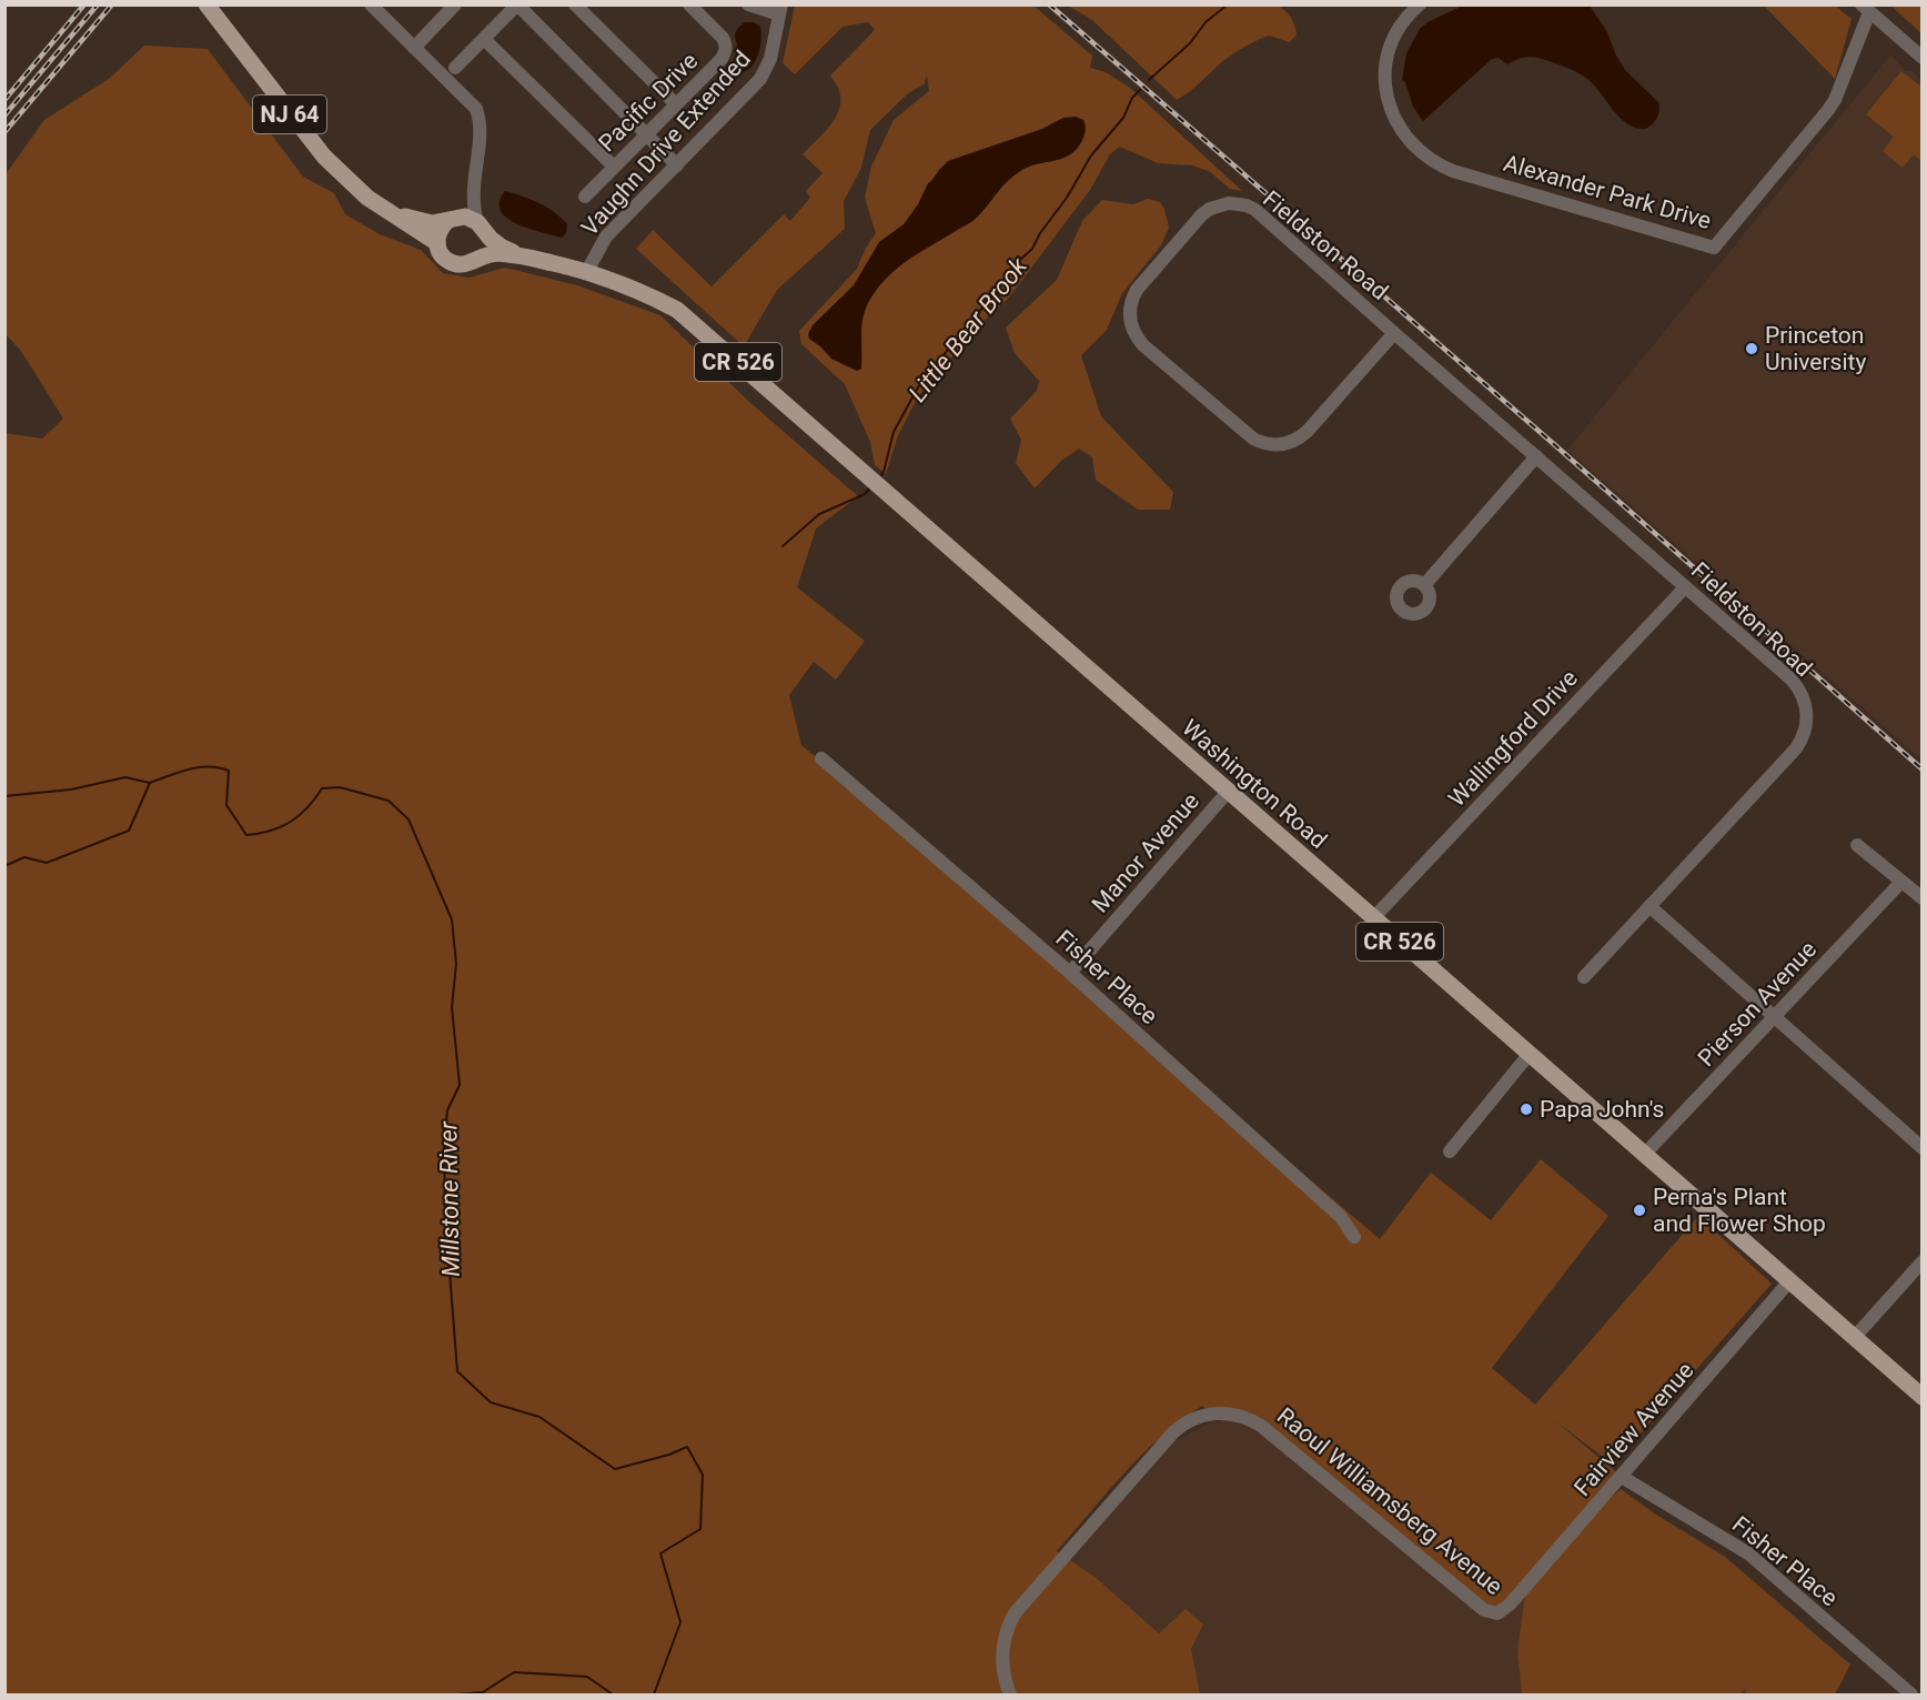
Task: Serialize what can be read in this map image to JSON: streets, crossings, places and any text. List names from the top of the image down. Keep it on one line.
{"streets":{"main road":["NJ 64","CR 526","Washington Road"],"street":["Pacific Drive","Vaughn Drive Extended","Alexander Park Drive","Fieldston Road","Wallingford Drive","Manor Avenue","Fisher Place","Pierson Avenue","Fairview Avenue","Raoul Williamsberg Avenue"]},"crossings":[["NJ 64","Washington Road"],["Vaughn Drive Extended","Washington Road"],["Fieldston Road","Wallingford Drive"],["Wallingford Drive","Washington Road"],["Washington Road","Manor Avenue"],["Washington Road","Pierson Avenue"],["Washington Road","Fairview Avenue"],["Manor Avenue","Fisher Place"],["Fisher Place","Fairview Avenue"],["Fairview Avenue","Raoul Williamsberg Avenue"]],"water":["Little Bear Brook","Millstone River"],"places":["Princeton University","Papa John's","Perna's Plant and Flower Shop"]}
